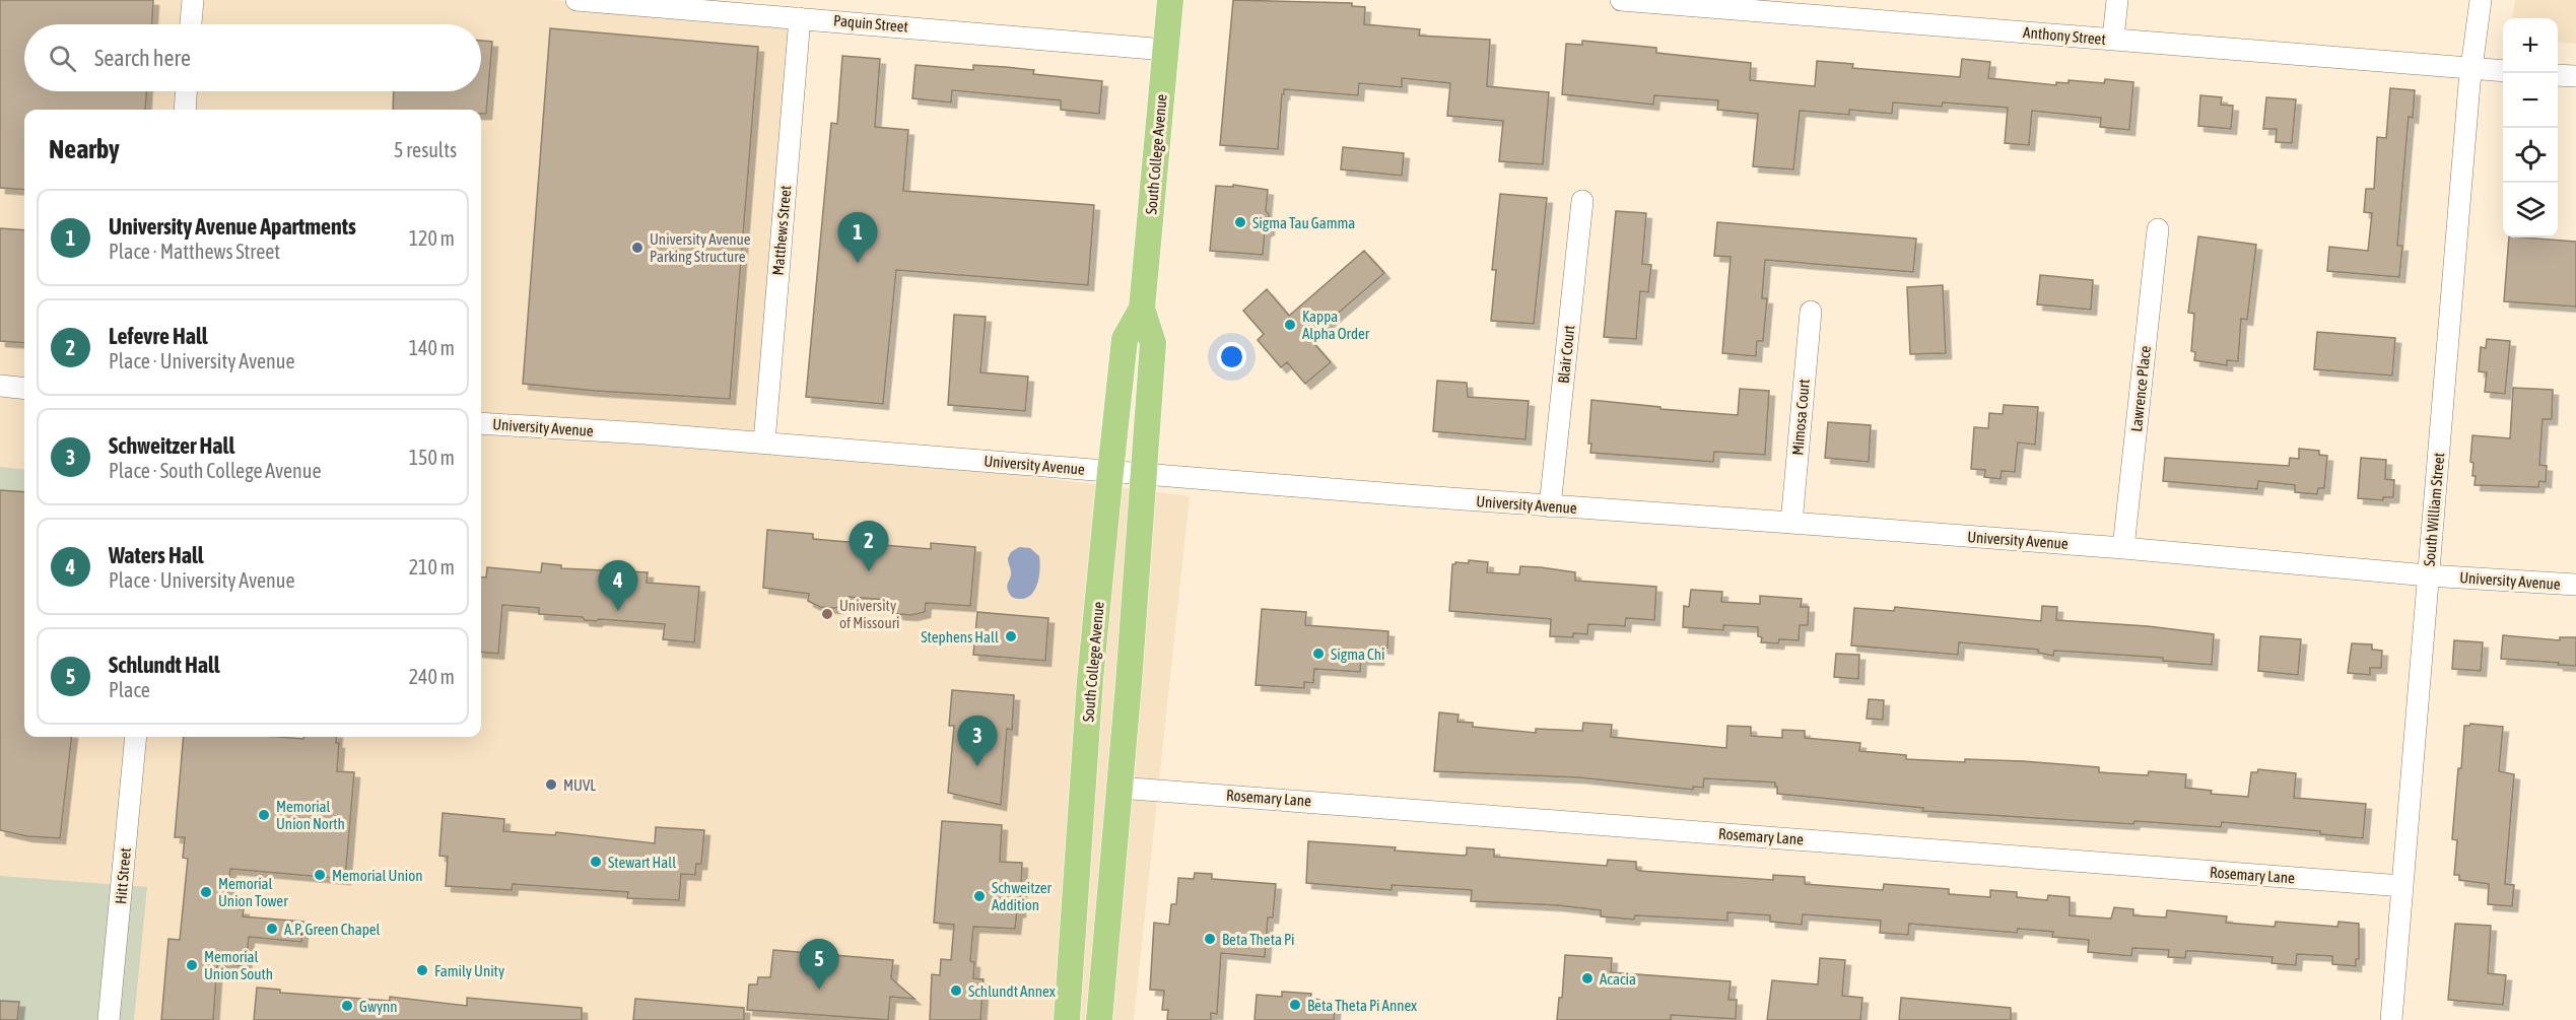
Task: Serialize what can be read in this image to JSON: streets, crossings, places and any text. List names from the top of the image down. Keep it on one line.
{"streets":{"main road":["South College Avenue"],"street":["Paquin Street","Anthony Street","Matthews Street","Blair Court","Lawrence Place","Mimosa Court","University Avenue","South William Street","Rosemary Lane","Hitt Street"]},"crossings":[["Paquin Street","South College Avenue"],["Paquin Street","Matthews Street"],["Anthony Street","South William Street"],["South College Avenue","University Avenue"],["South College Avenue","Rosemary Lane"],["Matthews Street","University Avenue"],["Blair Court","University Avenue"],["Lawrence Place","University Avenue"],["Mimosa Court","University Avenue"],["University Avenue","South William Street"],["South William Street","Rosemary Lane"]],"places":["Sigma Tau Gamma","University Avenue Parking Structure","Kappa Alpha Order","University of Missouri","Stephens Hall","Sigma Chi","MUVL","Memorial Union North","Stewart Hall","Memorial Union","Memorial Union Tower","Schweitzer Addition","A.P. Green Chapel","Beta Theta Pi","Memorial Union South","Family Unity","Acacia","Schlundt Annex","Beta Theta Pi Annex","Gwynn"],"page":{"map_buttons":["+","−"],"search":"Search here","heading":["Nearby","5 results"],"list":[{"mark":"1","name":"University Avenue Apartments","note":"Place · Matthews Street","value":"120 m"},{"mark":"2","name":"Lefevre Hall","note":"Place · University Avenue","value":"140 m"},{"mark":"3","name":"Schweitzer Hall","note":"Place · South College Avenue","value":"150 m"},{"mark":"4","name":"Waters Hall","note":"Place · University Avenue","value":"210 m"},{"mark":"5","name":"Schlundt Hall","note":"Place","value":"240 m"}],"pins":["1","2","4","3","5"]}}
